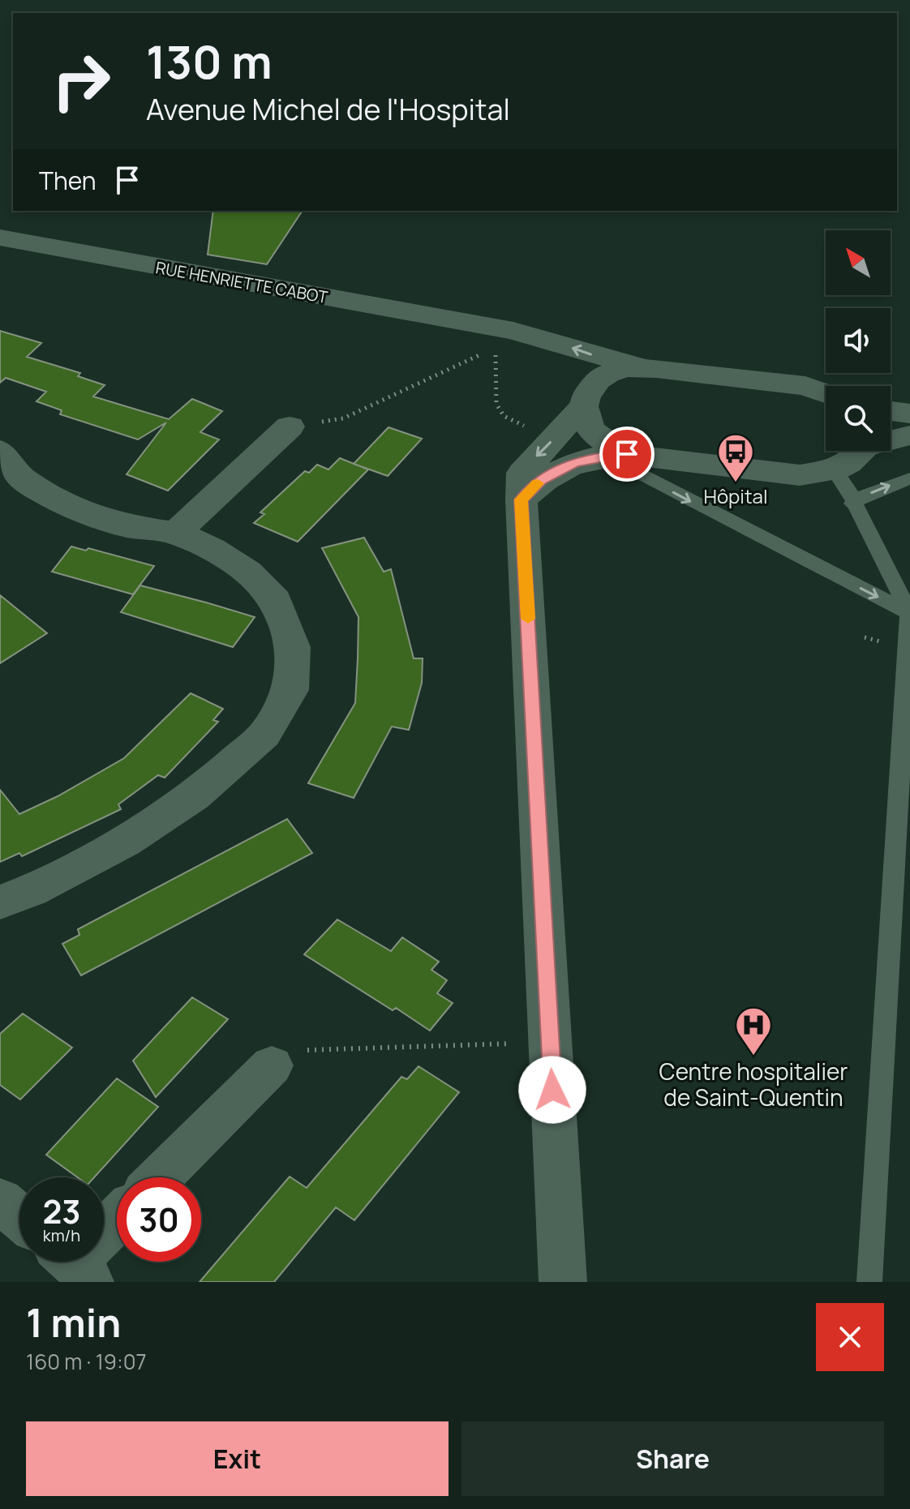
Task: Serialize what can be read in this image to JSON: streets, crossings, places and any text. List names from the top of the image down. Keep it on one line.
{"streets":{"street":["RUE HENRIETTE CABOT"]},"places":{"bus stop":["Hôpital"],"hospital":["Centre hospitalier de Saint-Quentin"]},"north":"top left","page":{"turn":["130 m","Avenue Michel de l'Hospital"],"then":"Then","speed":"23 km/h","limit":"30","heading":["1 min","160 m · 19:07"],"buttons":["Exit","Share"]}}
